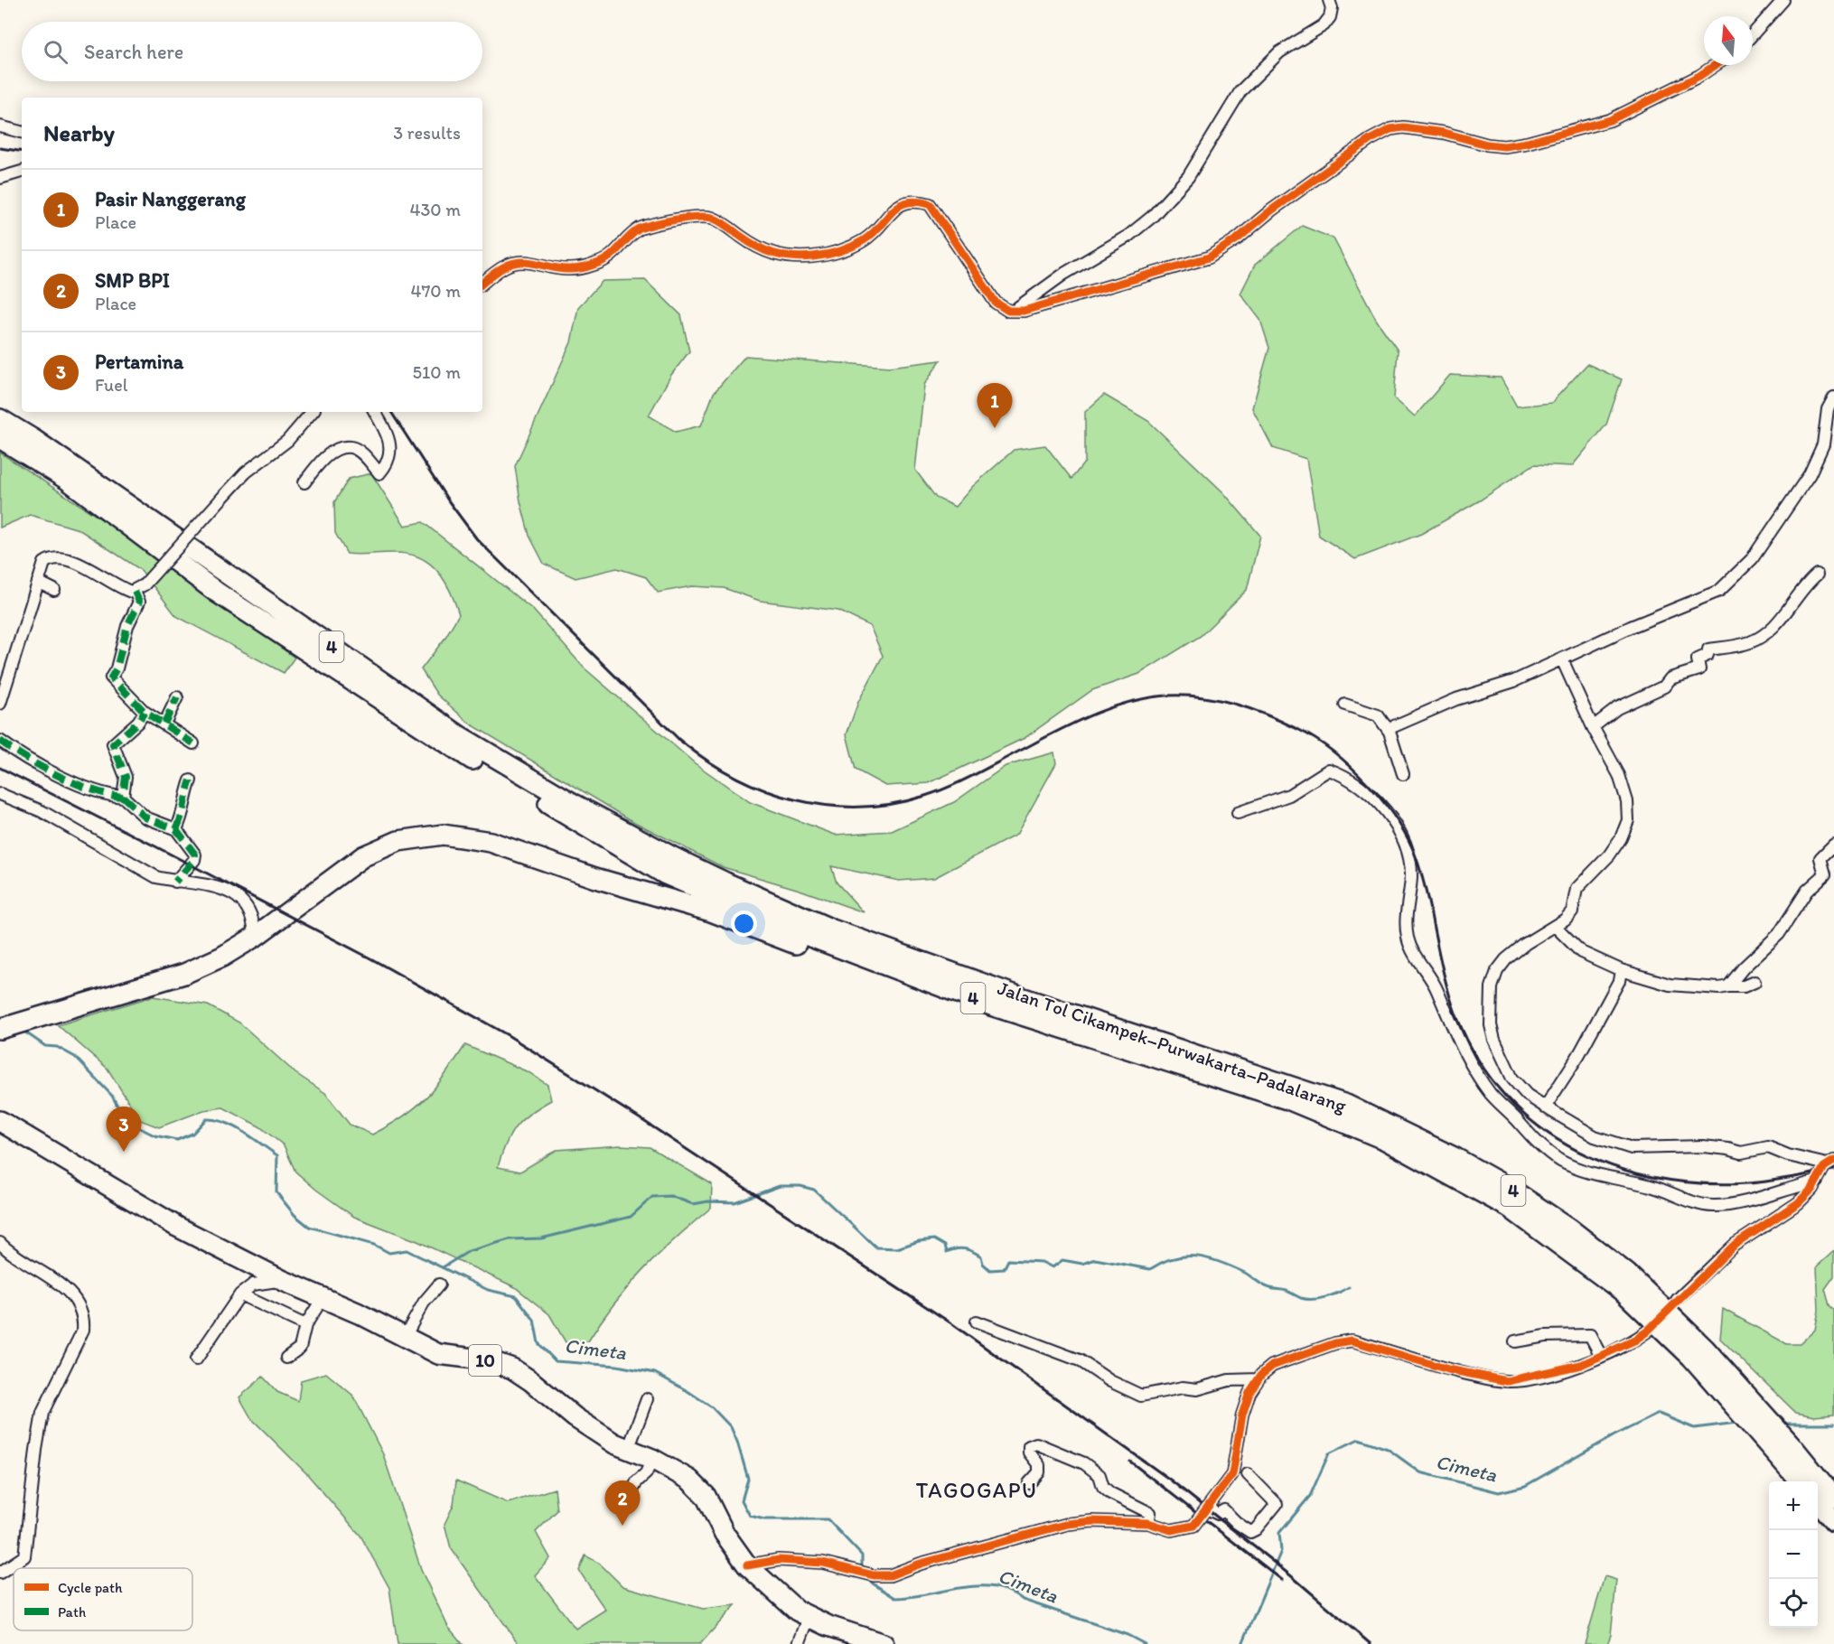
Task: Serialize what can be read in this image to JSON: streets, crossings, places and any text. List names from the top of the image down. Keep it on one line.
{"streets":{"highway":["4","Jalan Tol Cikampek–Purwakarta–Padalarang","10"]},"districts":["TAGOGAPU"],"water":["Cimeta"],"legend":["Cycle path","Path"],"north":"top","page":{"search":"Search here","heading":["Nearby","3 results"],"list":[{"mark":"1","name":"Pasir Nanggerang","note":"Place","value":"430 m"},{"mark":"2","name":"SMP BPI","note":"Place","value":"470 m"},{"mark":"3","name":"Pertamina","note":"Fuel","value":"510 m"}],"pins":["1","3","2"],"map_buttons":["+","−"]}}
